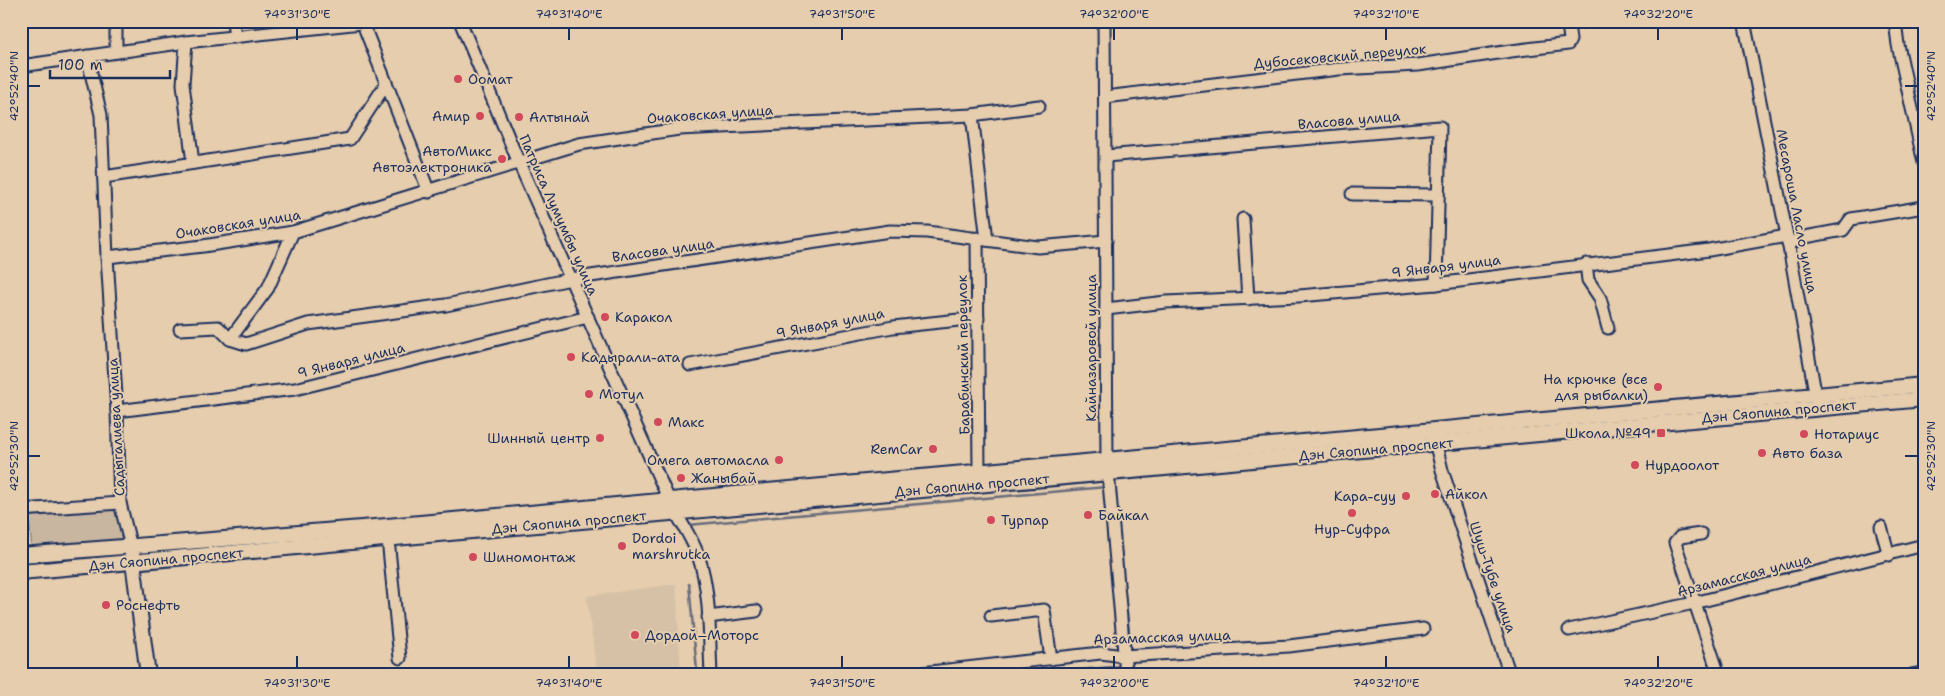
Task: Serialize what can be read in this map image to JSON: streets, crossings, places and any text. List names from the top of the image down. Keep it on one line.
{"streets":{"main road":["Дэн Сяопина проспект","Садыгалиева улица"],"street":["Дубосековский переулок","Очаковская улица","Власова улица","Месароша Ласло улица","Патриса Лумумбы улица","9 Января улица","Кайназаровой улица","Барабинский переулок","Арзамасская улица","Шуш-Тубе улица"]},"crossings":[["Дубосековский переулок","Кайназаровой улица"],["Очаковская улица","Патриса Лумумбы улица"],["Очаковская улица","Садыгалиева улица"],["Власова улица","Патриса Лумумбы улица"],["Власова улица","9 Января улица"],["Власова улица","Кайназаровой улица"],["Власова улица","Барабинский переулок"],["Месароша Ласло улица","9 Января улица"],["Месароша Ласло улица","Дэн Сяопина проспект"],["Патриса Лумумбы улица","9 Января улица"],["Патриса Лумумбы улица","Дэн Сяопина проспект"],["9 Января улица","Кайназаровой улица"],["9 Января улица","Барабинский переулок"],["9 Января улица","Садыгалиева улица"],["Кайназаровой улица","Дэн Сяопина проспект"],["Кайназаровой улица","Арзамасская улица"],["Барабинский переулок","Дэн Сяопина проспект"],["Дэн Сяопина проспект","Садыгалиева улица"],["Дэн Сяопина проспект","Шуш-Тубе улица"]],"places":{"other":["Оомат","Амир","Алтынай","АвтоМикс Автоэлектроника","Каракол","Кадырали-ата","На крючке (все для рыбалки)","Мотул","Макс","Нотариус","Шинный центр","RemCar","Авто база","Омега автомасла","Нурдоолот","Жаныбай","Айкол","Кара-суу","Нур-Суфра","Байкал","Турпар","Dordoi marshrutka","Шиномонтаж","Роснефть","Дордой–Моторс"],"transit":["Школа №49"]},"scale_bar":"100 m","coordinates":["74°31'30\"E","74°31'40\"E","74°31'50\"E","74°32'00\"E","74°32'10\"E","74°32'20\"E","42°52'40\"N","42°52'30\"N"]}
